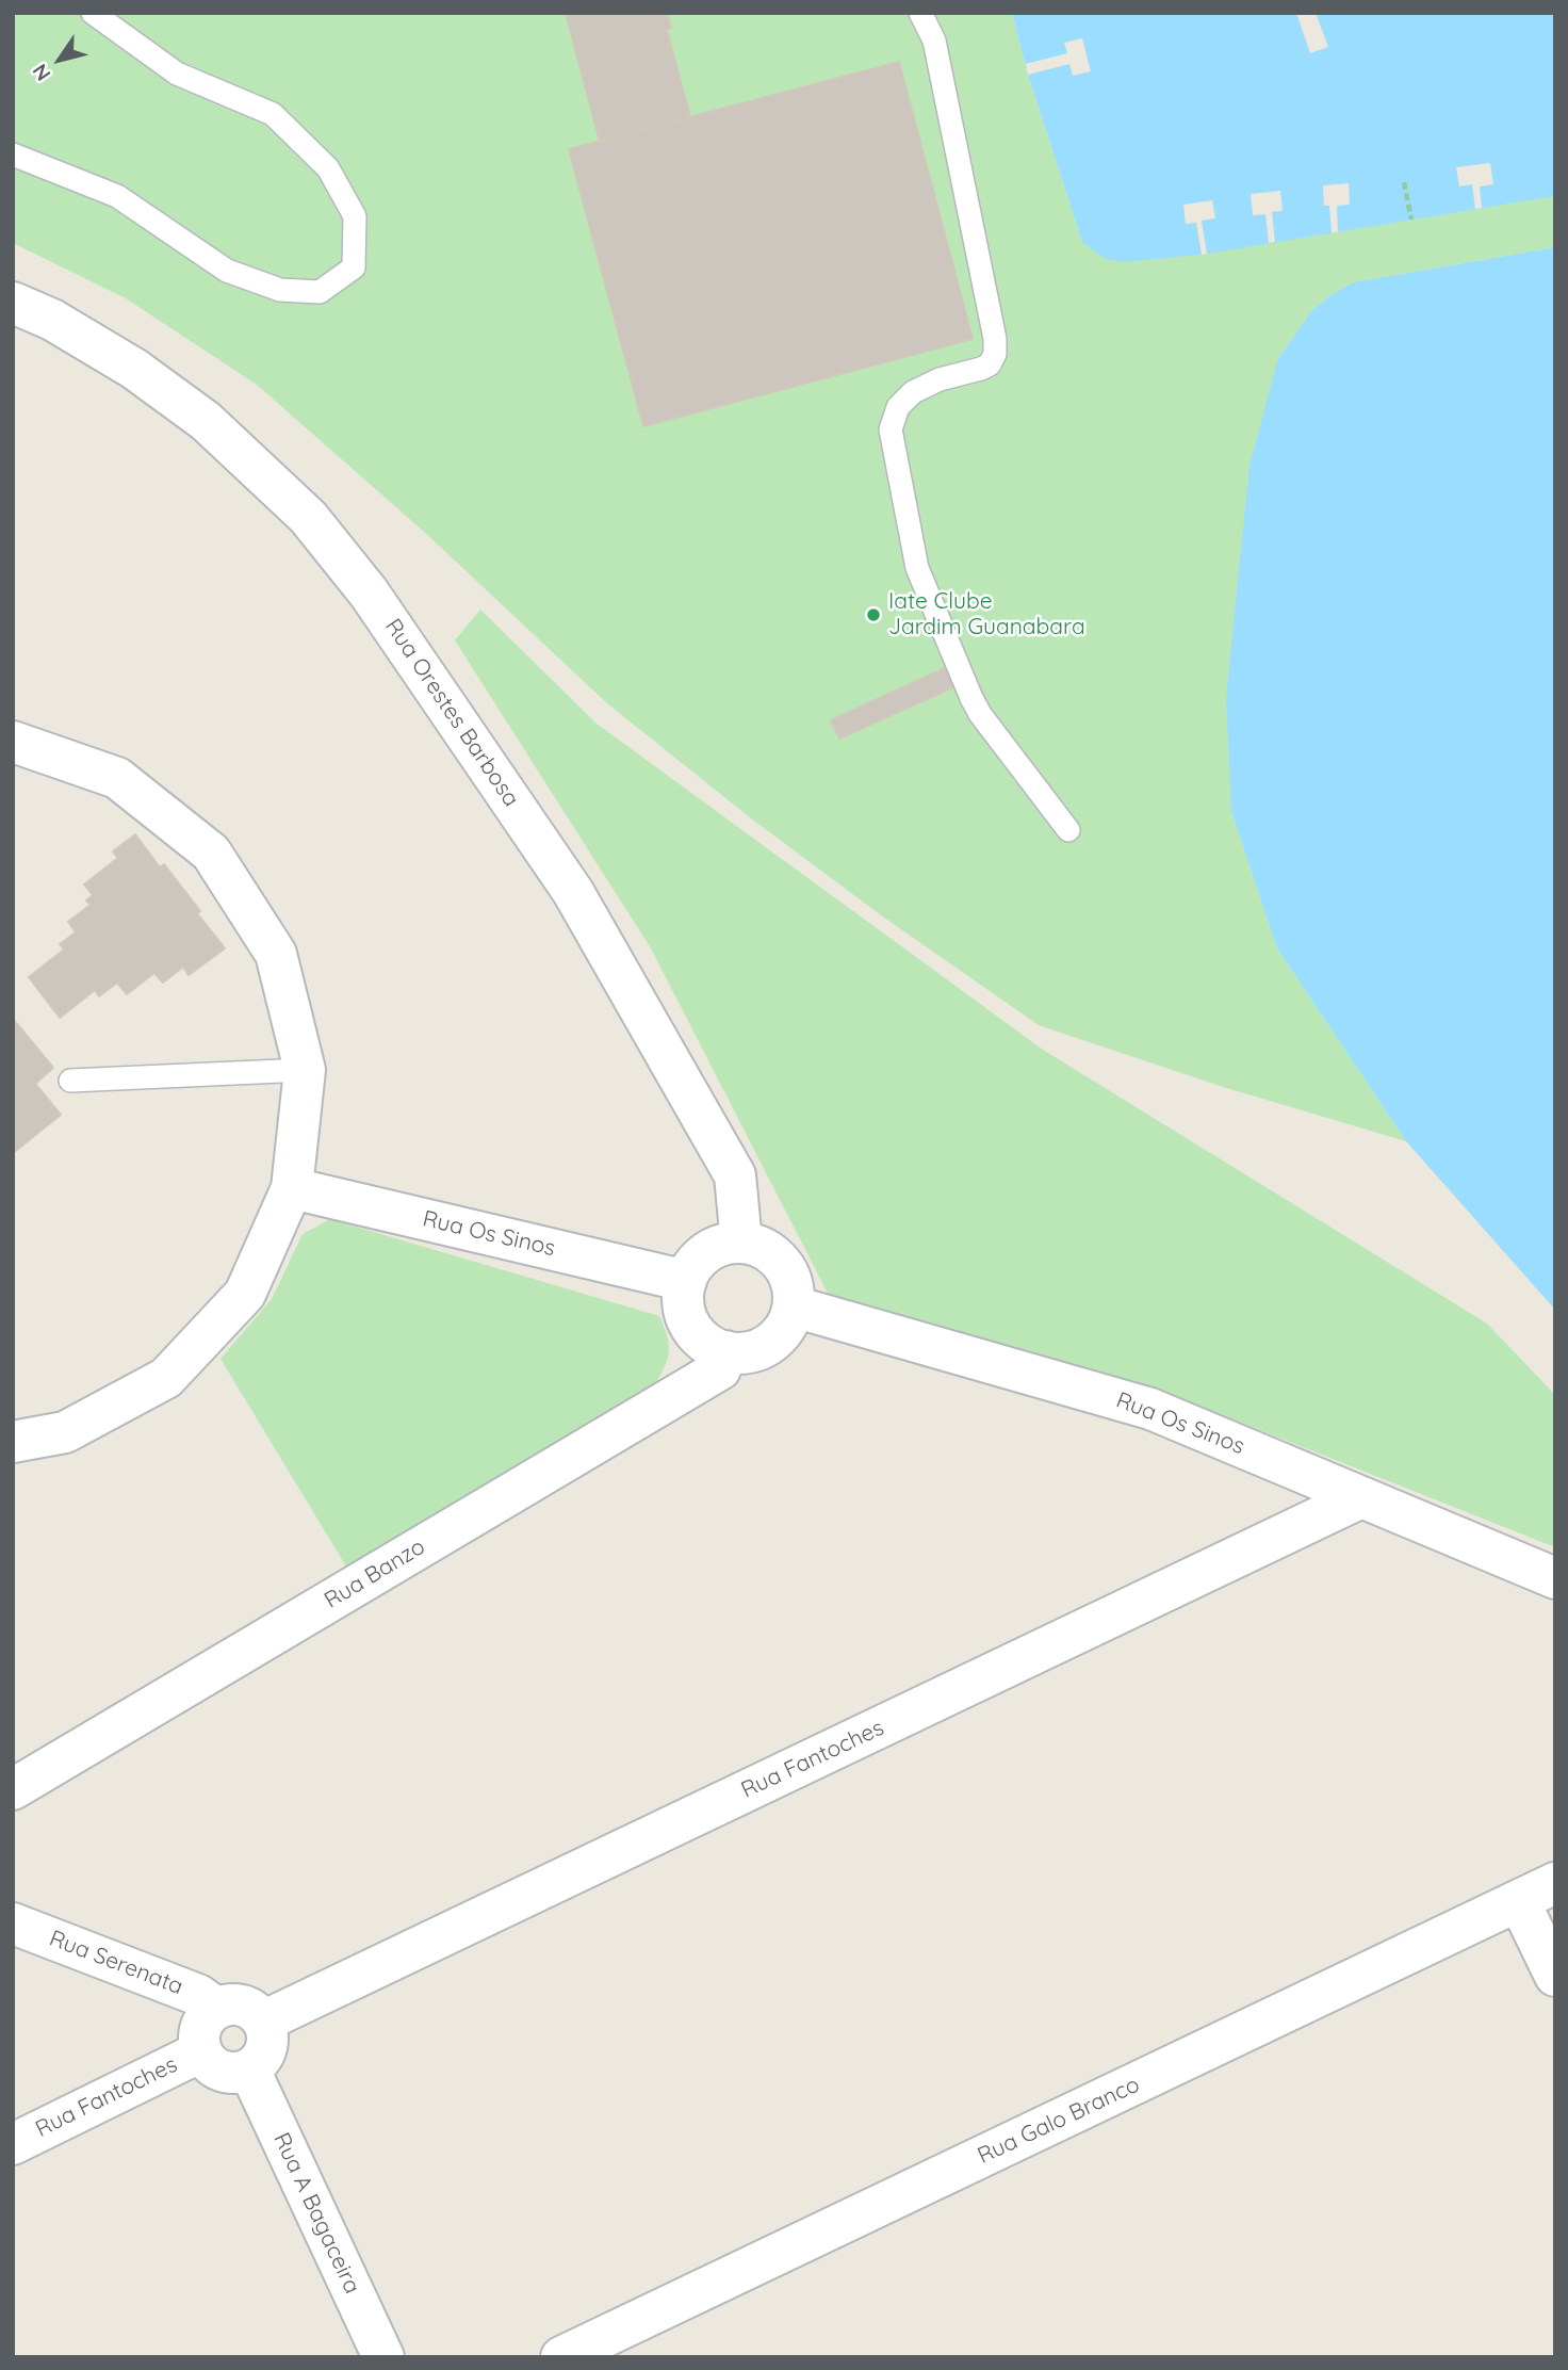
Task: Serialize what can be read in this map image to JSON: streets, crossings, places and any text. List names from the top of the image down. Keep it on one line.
{"streets":{"street":["Rua Orestes Barbosa","Rua Os Sinos","Rua Banzo","Rua Fantoches","Rua Serenata","Rua Galo Branco","Rua A Bagaceira"]},"crossings":[["Rua Orestes Barbosa","Rua Os Sinos"],["Rua Orestes Barbosa","Rua Banzo"],["Rua Os Sinos","Rua Banzo"],["Rua Os Sinos","Rua Fantoches"],["Rua Fantoches","Rua Serenata"],["Rua Fantoches","Rua A Bagaceira"],["Rua Serenata","Rua A Bagaceira"]],"places":["Iate Clube Jardim Guanabara"],"north":"bottom left"}
